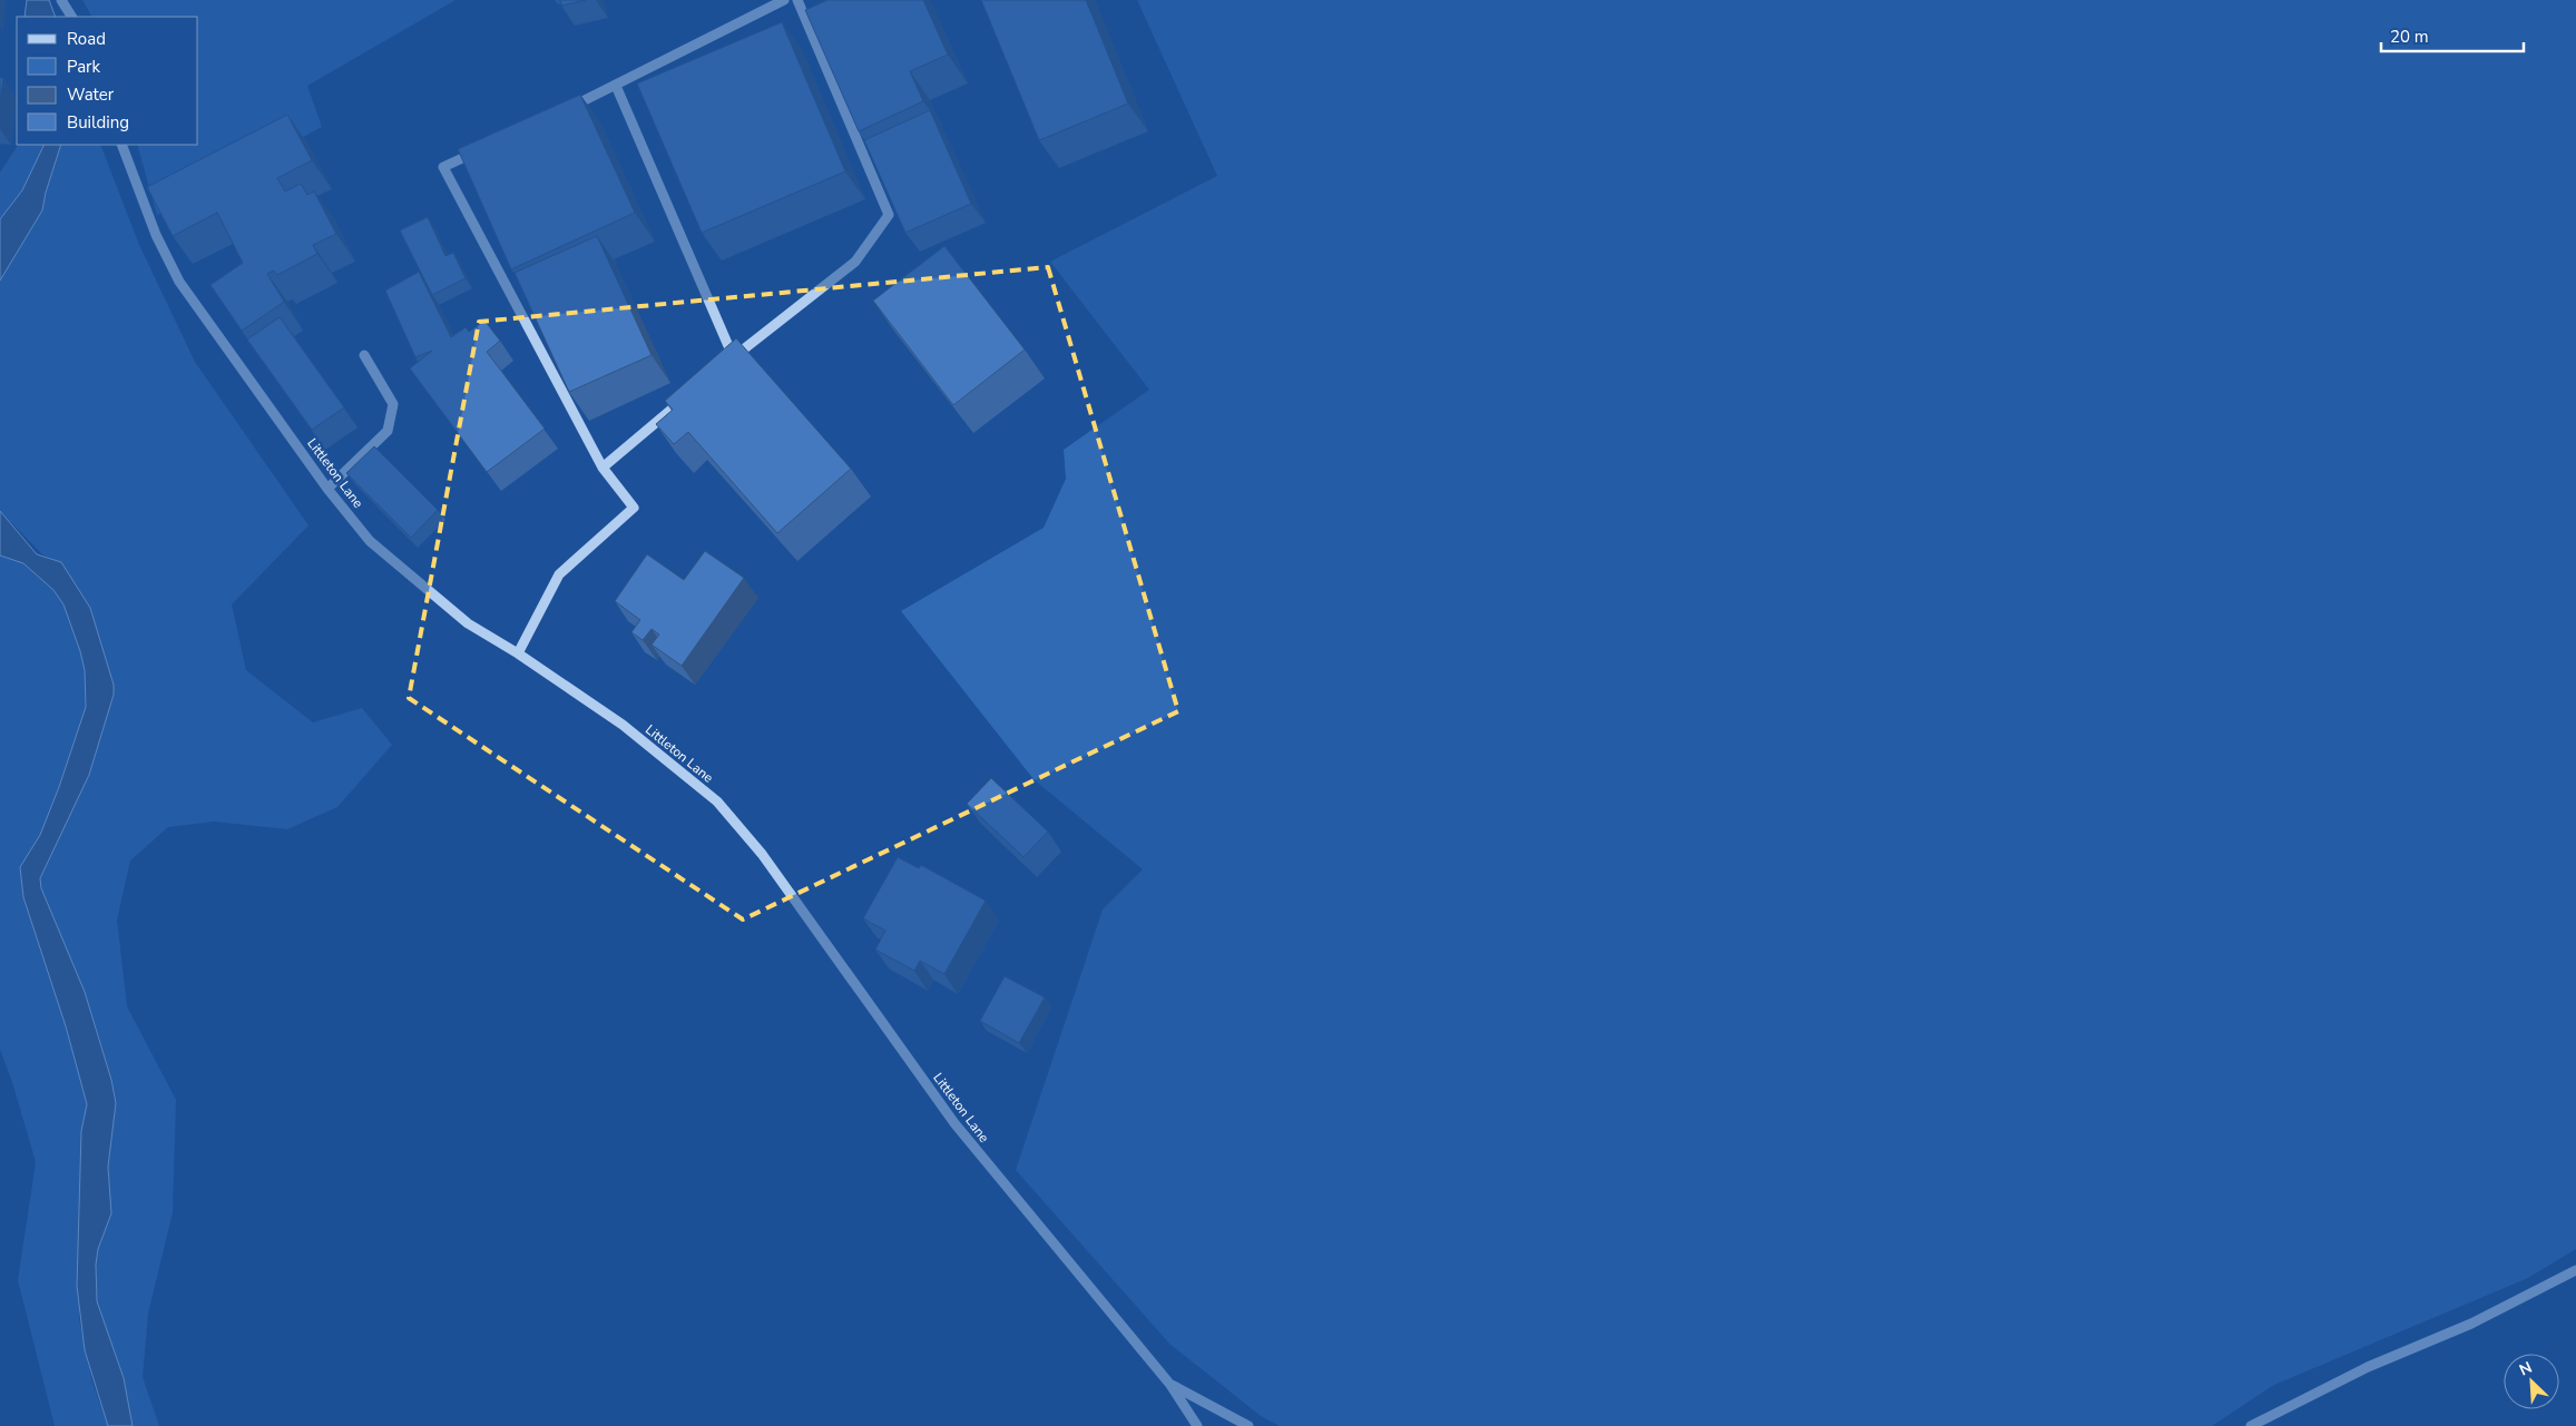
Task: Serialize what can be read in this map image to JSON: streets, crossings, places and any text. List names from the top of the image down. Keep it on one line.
{"streets":{"street":["Littleton Lane"]},"legend":["Road","Park","Water","Building"],"scale_bar":"20 m","north":"top left"}
